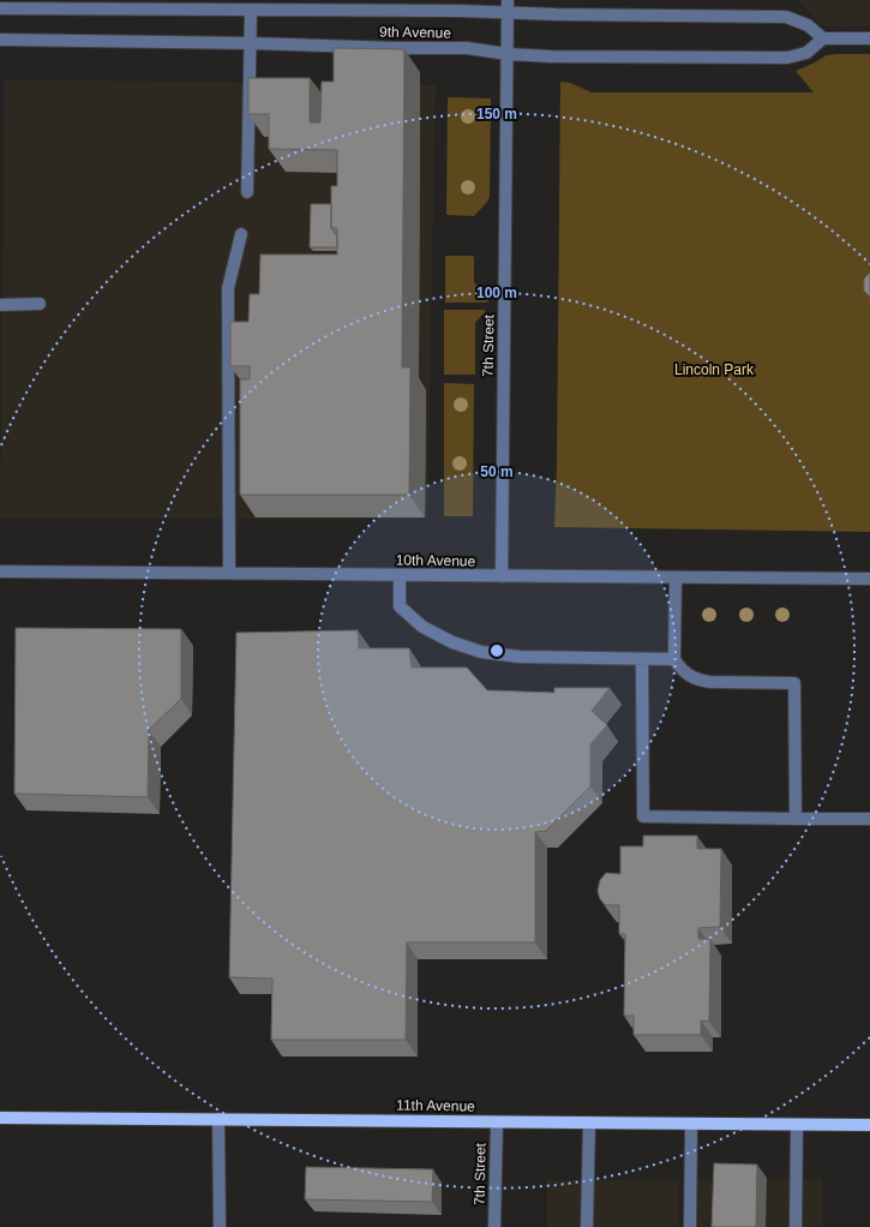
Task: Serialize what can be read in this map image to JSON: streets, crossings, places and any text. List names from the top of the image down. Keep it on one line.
{"streets":{"main road":["11th Avenue"],"street":["9th Avenue","7th Street","10th Avenue"]},"crossings":[["9th Avenue","7th Street"],["7th Street","10th Avenue"],["7th Street","11th Avenue"]],"parks":["Lincoln Park"],"rings":["150 m","100 m","50 m"]}
